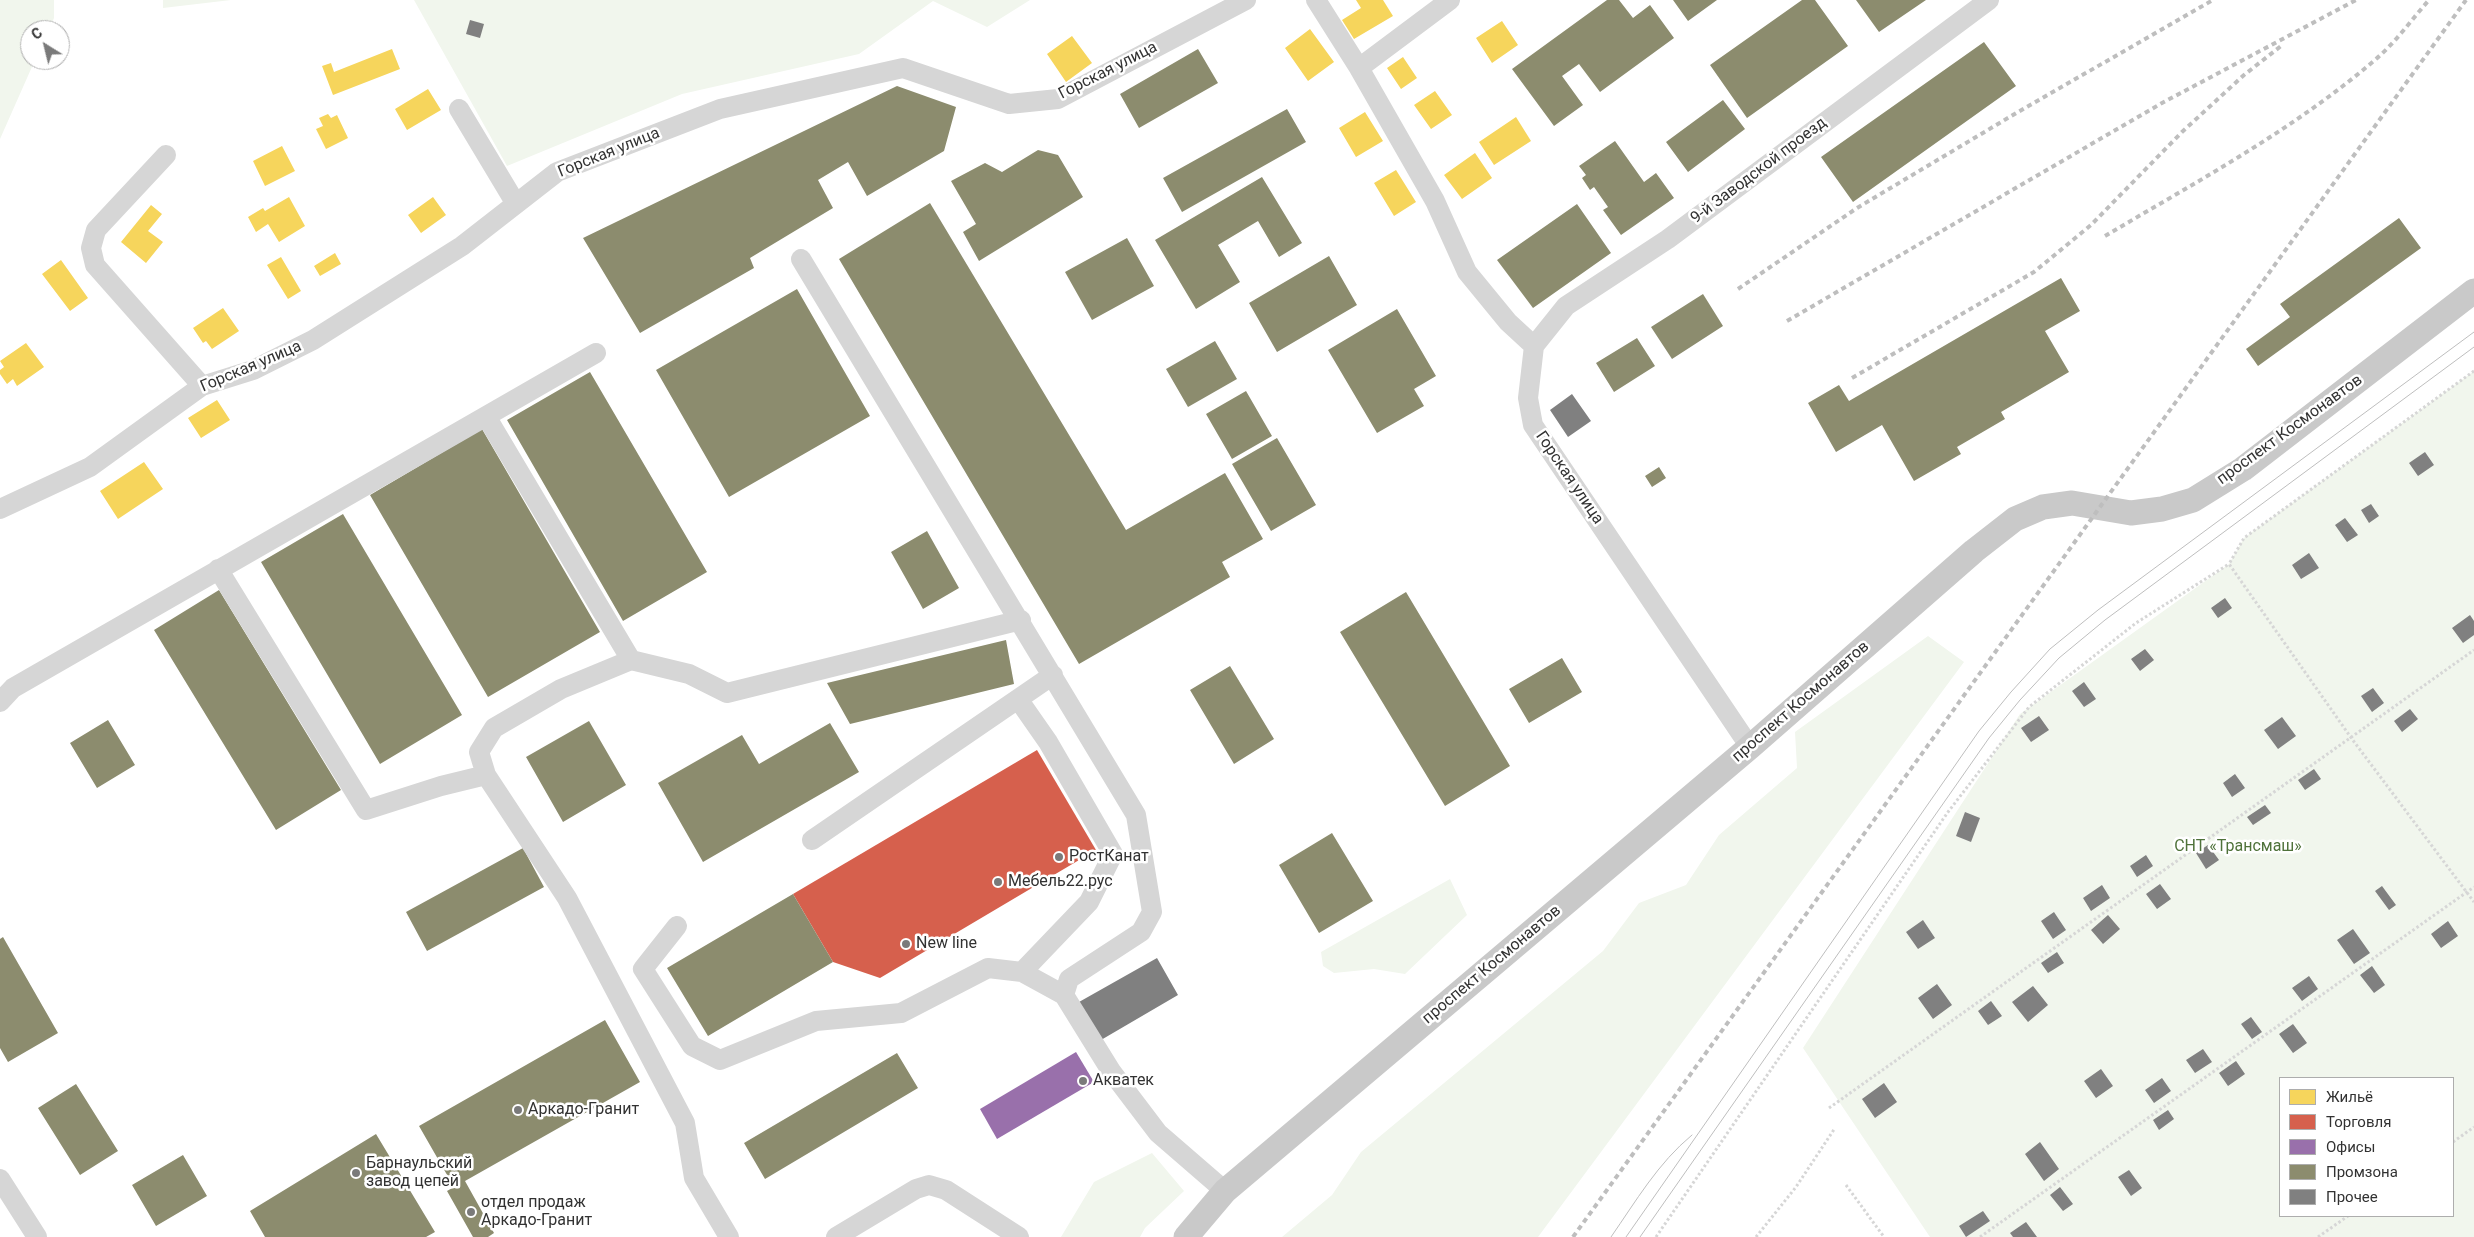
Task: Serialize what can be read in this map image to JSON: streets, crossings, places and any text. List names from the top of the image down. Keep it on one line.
{"streets":{"main road":["проспект Космонавтов"],"street":["Горская улица","9-й Заводской проезд"]},"crossings":[["Горская улица","9-й Заводской проезд"],["Горская улица","проспект Космонавтов"]],"parks":["СНТ «Трансмаш»"],"places":["РостКанат","Мебель22.рус","New line","Акватек","Аркадо-Гранит","Барнаульский завод цепей","отдел продаж Аркадо-Гранит"],"legend":["Жильё","Торговля","Офисы","Промзона","Прочее"],"north":"top left"}
